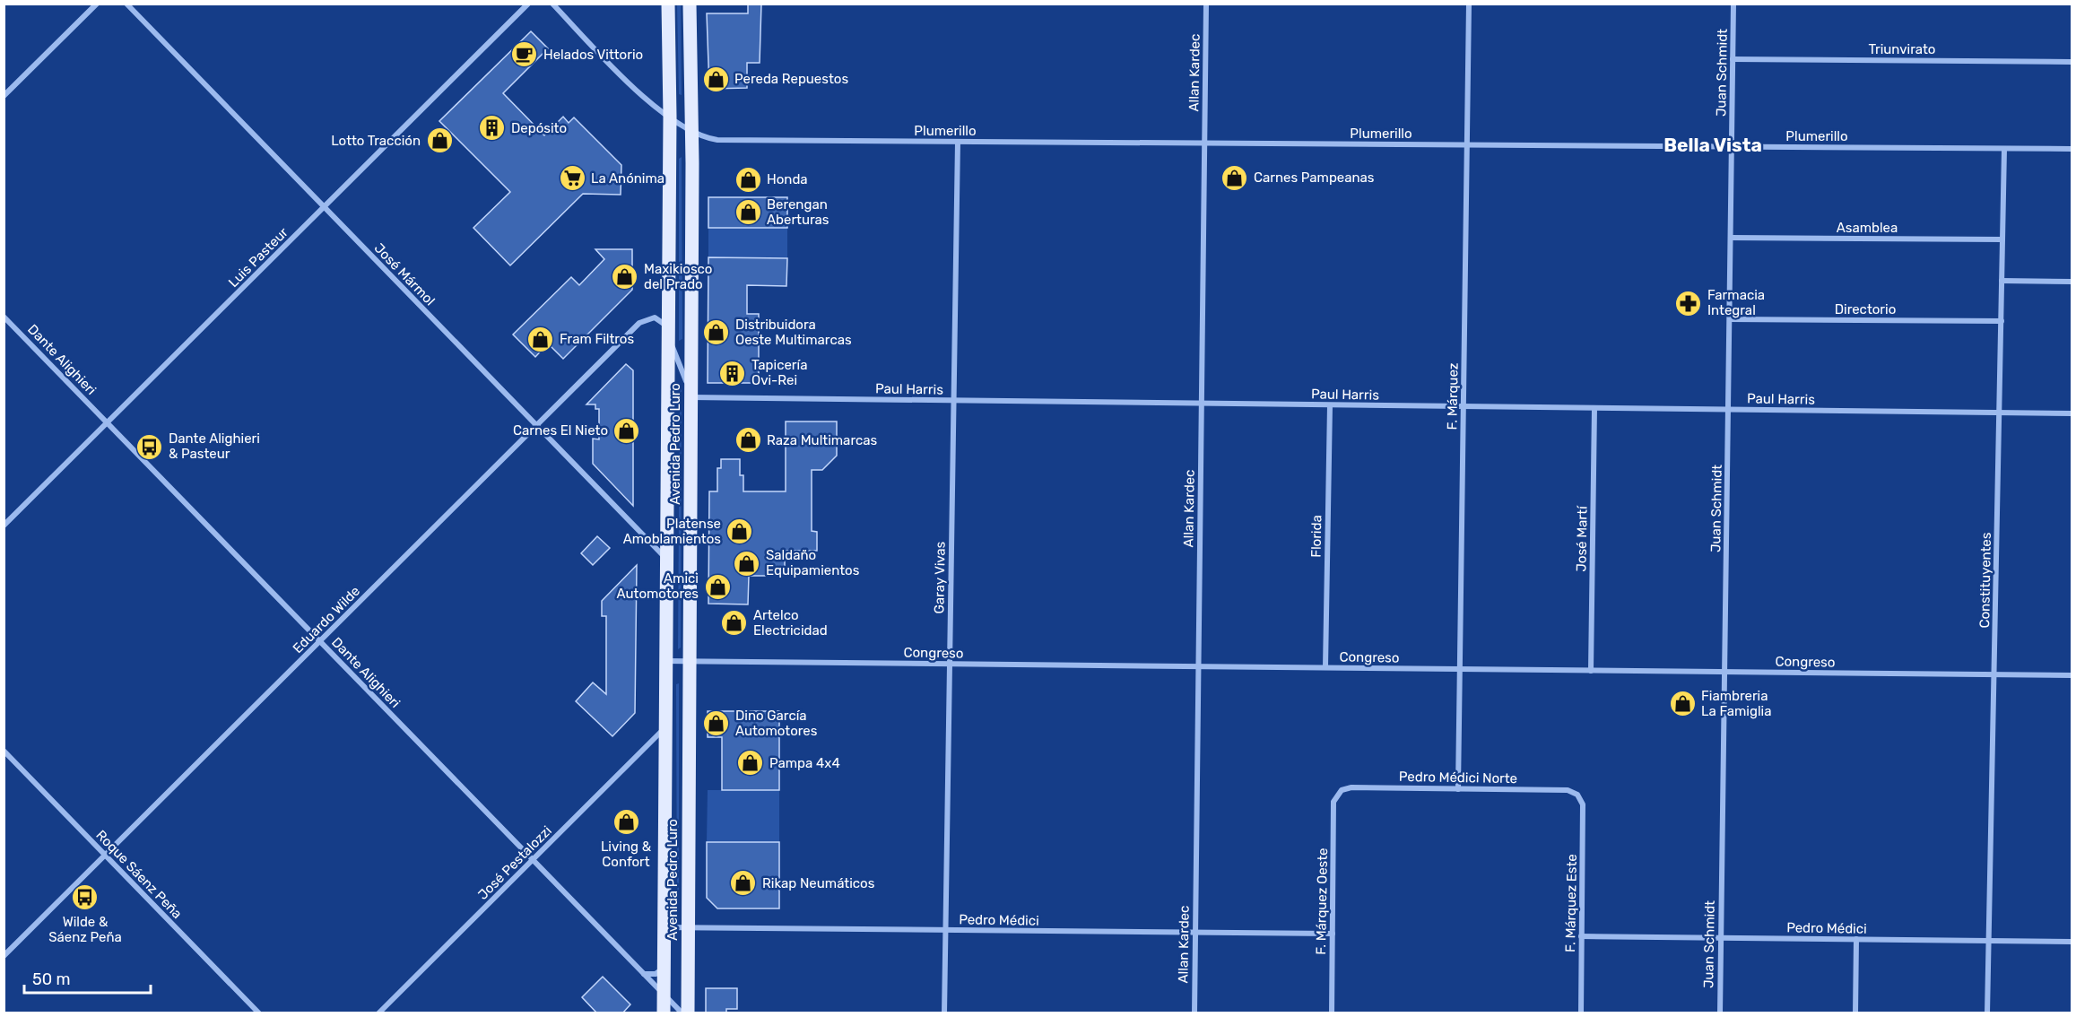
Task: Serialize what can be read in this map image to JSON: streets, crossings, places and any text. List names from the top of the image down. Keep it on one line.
{"streets":{"main road":["Avenida Pedro Luro"],"street":["Triunvirato","Allan Kardec","Juan Schmidt","Plumerillo","Asamblea","Luis Pasteur","José Mármol","Directorio","Dante Alighieri","Paul Harris","F. Márquez","Florida","José Martí","Garay Vivas","Constituyentes","Eduardo Wilde","Congreso","Pedro Médici Norte","José Pestalozzi","Roque Sáenz Peña","F. Márquez Oeste","F. Márquez Este","Pedro Médici"]},"crossings":[["Triunvirato","Juan Schmidt"],["Allan Kardec","Plumerillo"],["Allan Kardec","Paul Harris"],["Allan Kardec","Congreso"],["Allan Kardec","Pedro Médici"],["Juan Schmidt","Plumerillo"],["Juan Schmidt","Asamblea"],["Juan Schmidt","Directorio"],["Juan Schmidt","Paul Harris"],["Juan Schmidt","Congreso"],["Juan Schmidt","Pedro Médici"],["Plumerillo","F. Márquez"],["Plumerillo","Avenida Pedro Luro"],["Plumerillo","Garay Vivas"],["Plumerillo","Constituyentes"],["Asamblea","Constituyentes"],["Luis Pasteur","José Mármol"],["Luis Pasteur","Dante Alighieri"],["José Mármol","Avenida Pedro Luro"],["José Mármol","Eduardo Wilde"],["Directorio","Constituyentes"],["Dante Alighieri","Avenida Pedro Luro"],["Dante Alighieri","Eduardo Wilde"],["Dante Alighieri","José Pestalozzi"],["Paul Harris","F. Márquez"],["Paul Harris","Avenida Pedro Luro"],["Paul Harris","Florida"],["Paul Harris","José Martí"],["Paul Harris","Garay Vivas"],["Paul Harris","Constituyentes"],["F. Márquez","Congreso"],["F. Márquez","Pedro Médici Norte"],["Avenida Pedro Luro","Eduardo Wilde"],["Avenida Pedro Luro","Congreso"],["Avenida Pedro Luro","José Pestalozzi"],["Avenida Pedro Luro","Pedro Médici"],["Florida","Congreso"],["José Martí","Congreso"],["Garay Vivas","Congreso"],["Garay Vivas","Pedro Médici"],["Constituyentes","Congreso"],["Constituyentes","Pedro Médici"],["Eduardo Wilde","Roque Sáenz Peña"],["Pedro Médici Norte","F. Márquez Oeste"],["Pedro Médici Norte","F. Márquez Este"],["F. Márquez Oeste","Pedro Médici"],["F. Márquez Este","Pedro Médici"]],"districts":["Bella Vista"],"places":{"cafe":["Helados Vittorio"],"shop":["Pereda Repuestos","Lotto Tracción","Carnes Pampeanas","Honda","Berengan Aberturas","Maxikiosco del Prado","Distribuidora Oeste Multimarcas","Fram Filtros","Carnes El Nieto","Raza Multimarcas","Platense Amoblamientos","Saldaño Equipamientos","Amici Automotores","Artelco Electricidad","Fiambreria La Famiglia","Dino García Automotores","Pampa 4x4","Living & Confort","Rikap Neumáticos"],"building":["Depósito","Tapicería Ovi-Rei"],"supermarket":["La Anónima"],"pharmacy":["Farmacia Integral"],"bus stop":["Dante Alighieri & Pasteur","Wilde & Sáenz Peña"]},"scale_bar":"50 m"}
